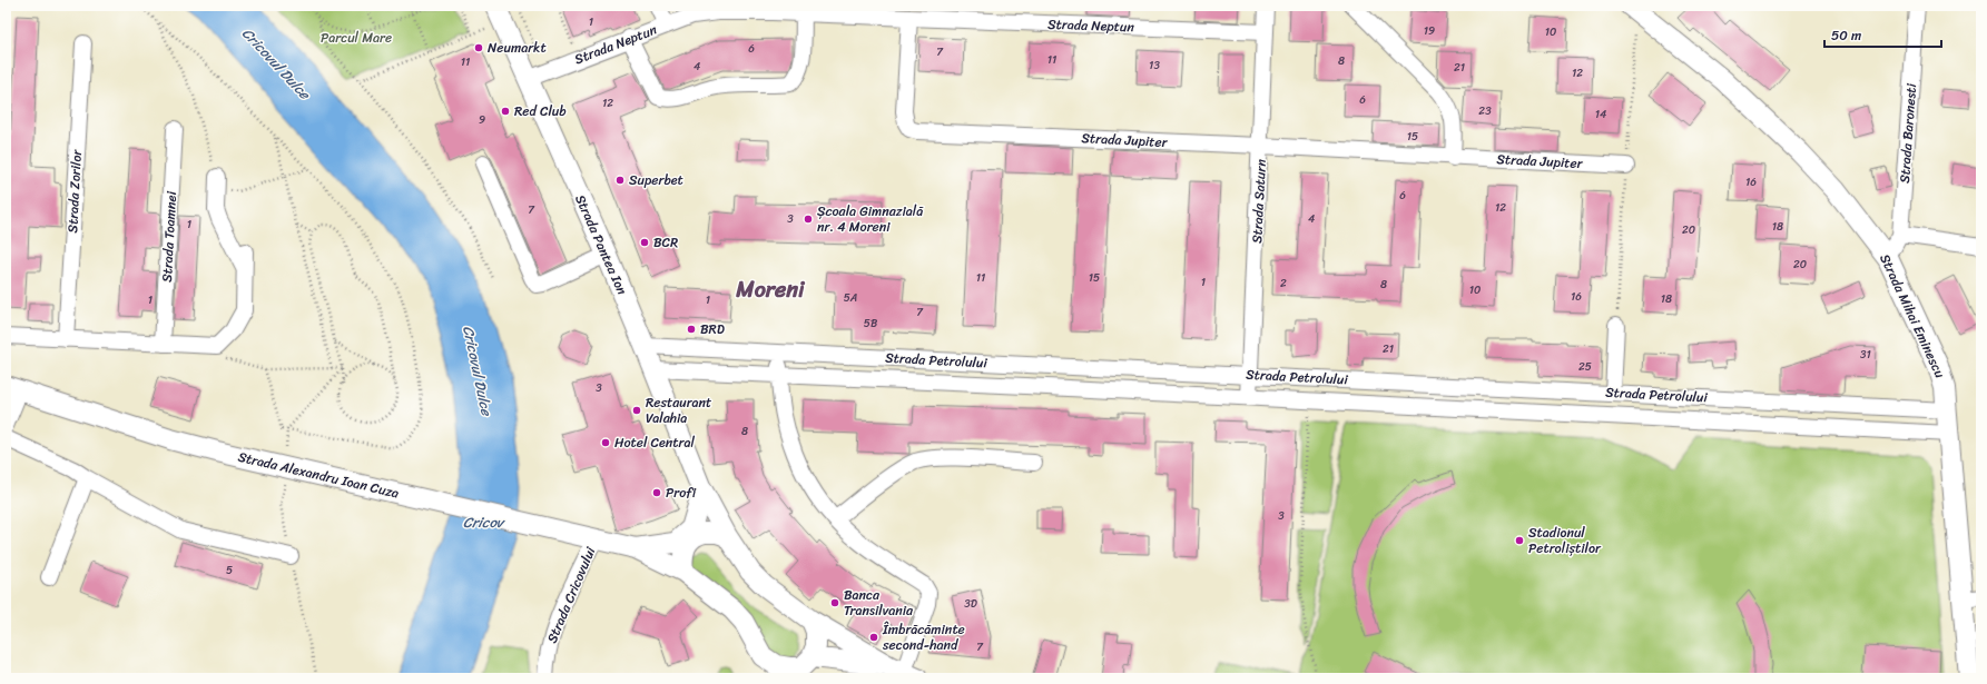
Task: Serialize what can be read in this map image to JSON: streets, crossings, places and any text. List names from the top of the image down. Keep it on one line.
{"streets":{"main road":["Strada Pantea Ion","Strada Mihai Eminescu","Strada Alexandru Ioan Cuza"],"street":["Strada Neptun","Strada Baronesti","Strada Jupiter","Strada Zorilor","Strada Saturn","Strada Toamnei","Strada Petrolului","Strada Cricovului"]},"crossings":[["Strada Neptun","Strada Jupiter"],["Strada Neptun","Strada Saturn"],["Strada Neptun","Strada Pantea Ion"],["Strada Baronesti","Strada Mihai Eminescu"],["Strada Jupiter","Strada Saturn"],["Strada Saturn","Strada Petrolului"],["Strada Pantea Ion","Strada Petrolului"],["Strada Pantea Ion","Strada Alexandru Ioan Cuza"],["Strada Mihai Eminescu","Strada Petrolului"],["Strada Alexandru Ioan Cuza","Strada Cricovului"]],"districts":["Moreni"],"water":["Cricovul Dulce","Cricov"],"parks":["Parcul Mare"],"places":["Neumarkt","Red Club","Superbet","Școala Gimnazială nr. 4 Moreni","BCR","BRD","Restaurant Valahia","Hotel Central","Profi","Stadionul Petroliștilor","Banca Transilvania","Îmbrăcăminte second-hand"],"house_numbers":["1","19","10","6","7","11","8","11","13","4","21","12","6","12","23","14","9","15","16","6","12","7","3","4","1","18","20","20","11","15","1","2","8","10","16","5A","18","1","1","7","5B","21","31","25","3","8","3","5","3D","7"],"scale_bar":"50 m"}
